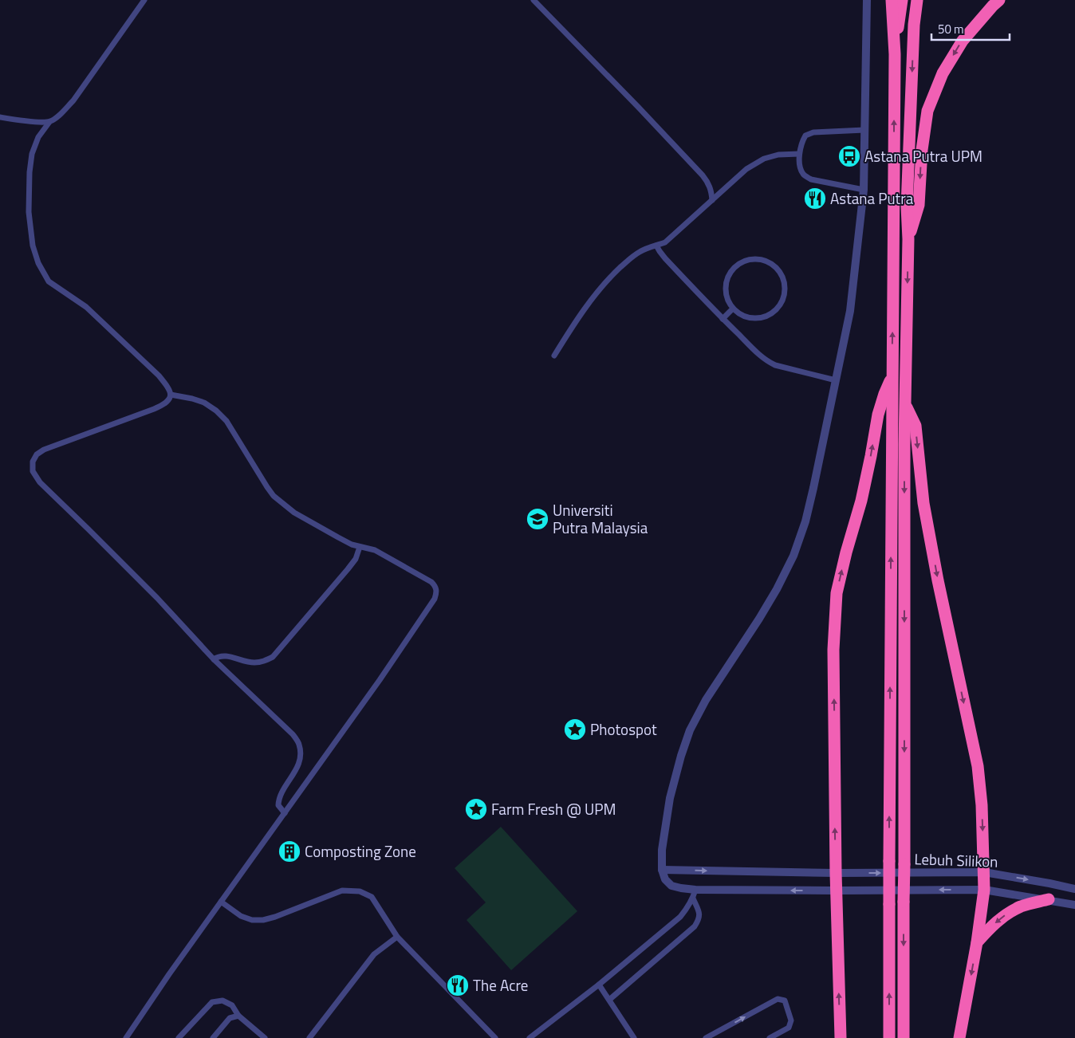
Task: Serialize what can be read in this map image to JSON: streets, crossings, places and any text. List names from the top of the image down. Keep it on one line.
{"streets":{"street":["Lebuh Silikon"]},"places":{"bus stop":["Astana Putra UPM"],"restaurant":["Astana Putra","The Acre"],"school or university":["Universiti Putra Malaysia"],"place":["Photospot","Farm Fresh @ UPM"],"building":["Composting Zone"]},"scale_bar":"50 m"}
